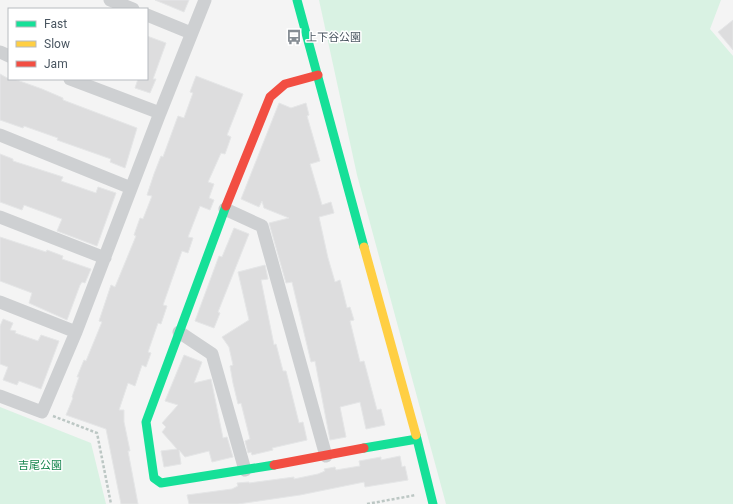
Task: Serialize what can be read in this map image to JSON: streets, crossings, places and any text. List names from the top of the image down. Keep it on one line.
{"parks":["吉尾公園"],"places":{"bus stop":["上下谷公園"]},"legend":["Fast","Slow","Jam"]}
